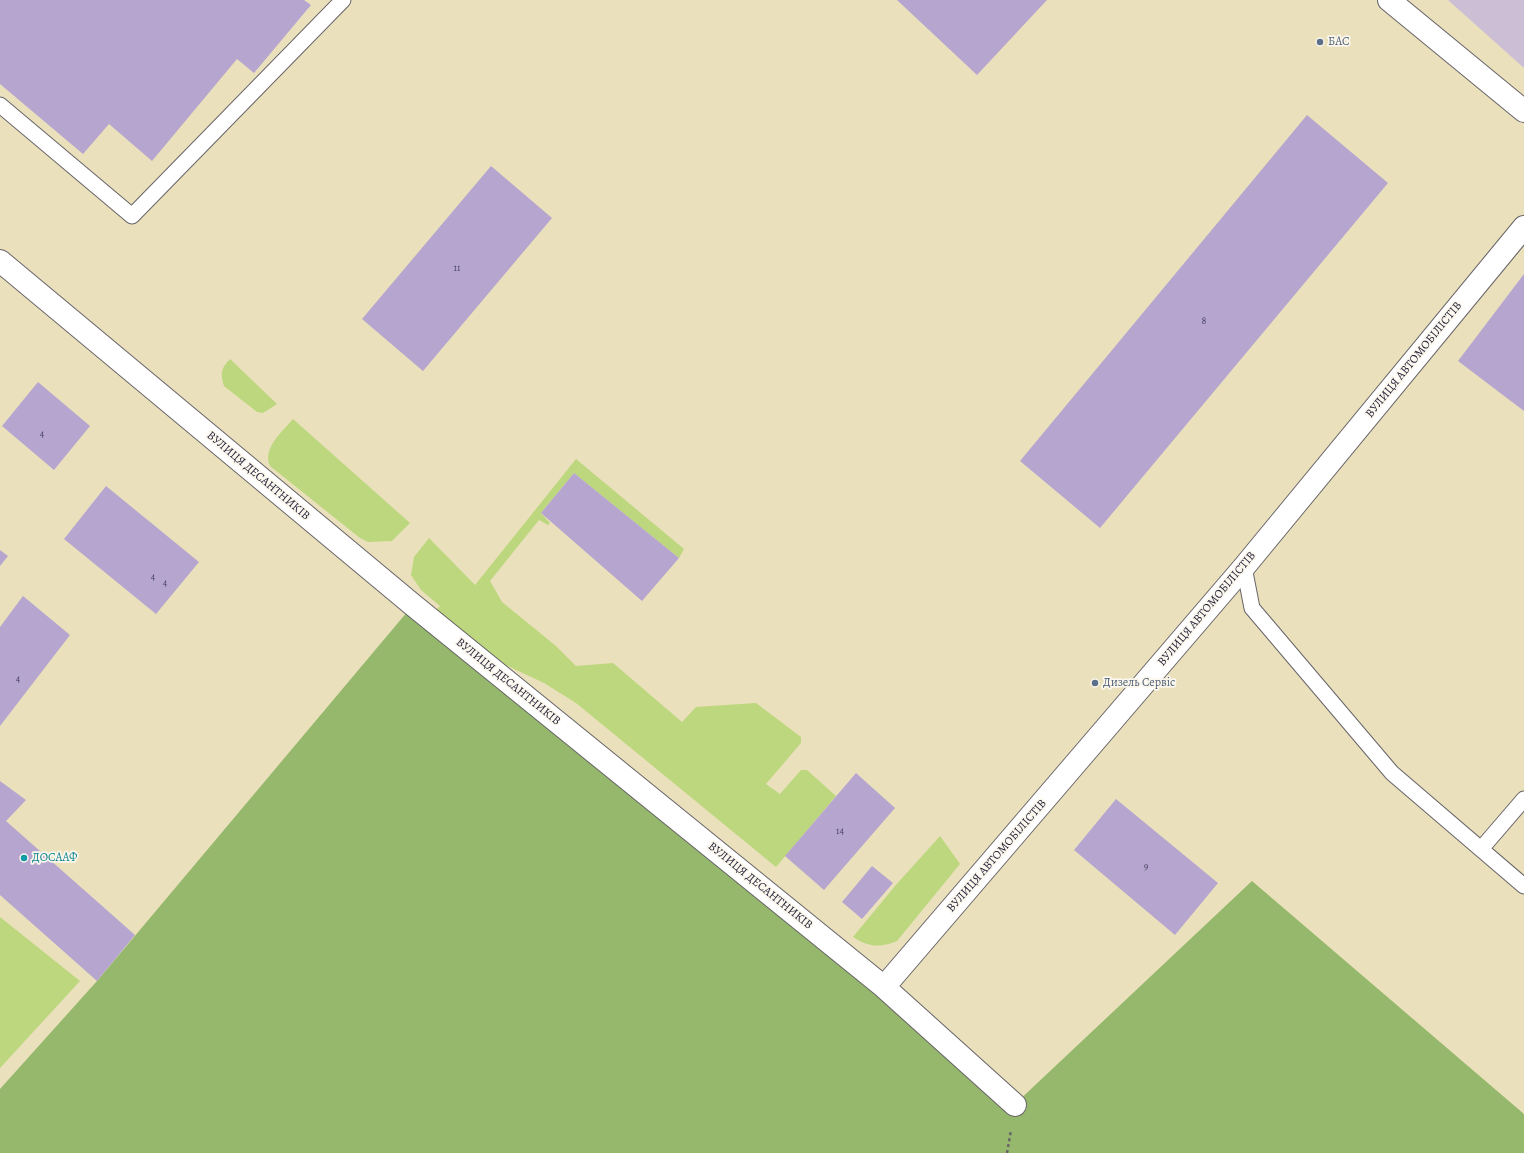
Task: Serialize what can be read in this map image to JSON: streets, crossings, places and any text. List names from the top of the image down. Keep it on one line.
{"streets":{"street":["ВУЛИЦЯ АВТОМОБІЛІСТІВ","ВУЛИЦЯ ДЕСАНТНИКІВ"]},"crossings":[["ВУЛИЦЯ АВТОМОБІЛІСТІВ","ВУЛИЦЯ ДЕСАНТНИКІВ"]],"places":["БАС","Дизель Сервіс","ДОСААФ"],"house_numbers":["11","8","4","4","4","4","14","9"]}
